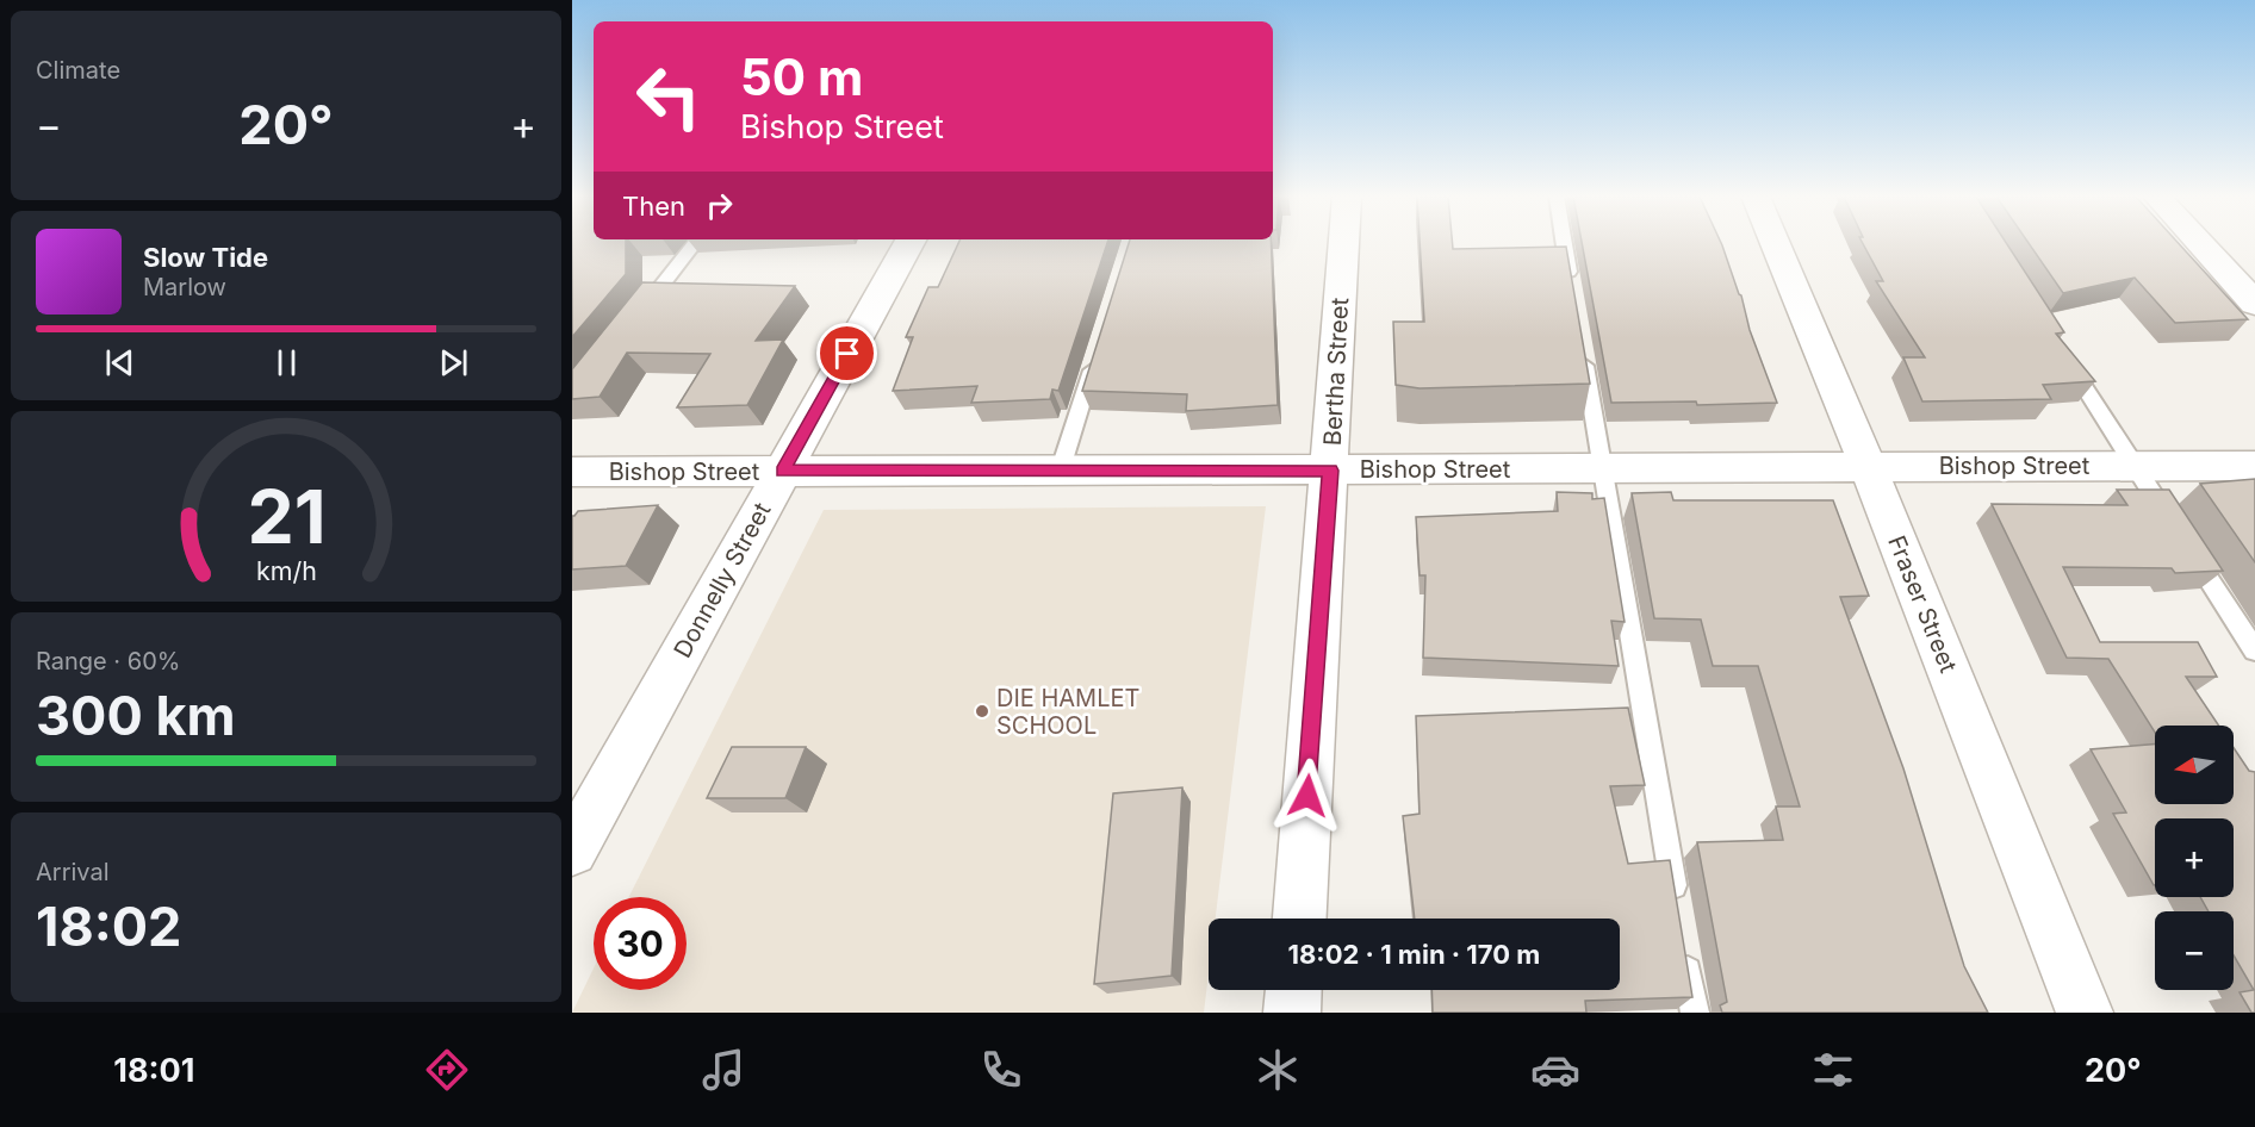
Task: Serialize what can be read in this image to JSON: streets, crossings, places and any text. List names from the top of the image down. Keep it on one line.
{"streets":{"street":["Bertha Street","Bishop Street","Donnelly Street","Fraser Street"]},"crossings":[["Bertha Street","Bishop Street"],["Bishop Street","Donnelly Street"],["Bishop Street","Fraser Street"]],"places":["DIE HAMLET SCHOOL"],"north":"left","page":{"tile":["Climate",["Range · 60%","300 km"],["Arrival","18:02"]],"turn":["50 m","Bishop Street"],"heat":["−","20°","+"],"then":"Then","song":["Slow Tide","Marlow"],"map_buttons":["+","−"],"limit":"30","trip":"18:02 · 1 min · 170 m","tabs":["18:01","20°"],"gauge":["21","km/h"]}}
